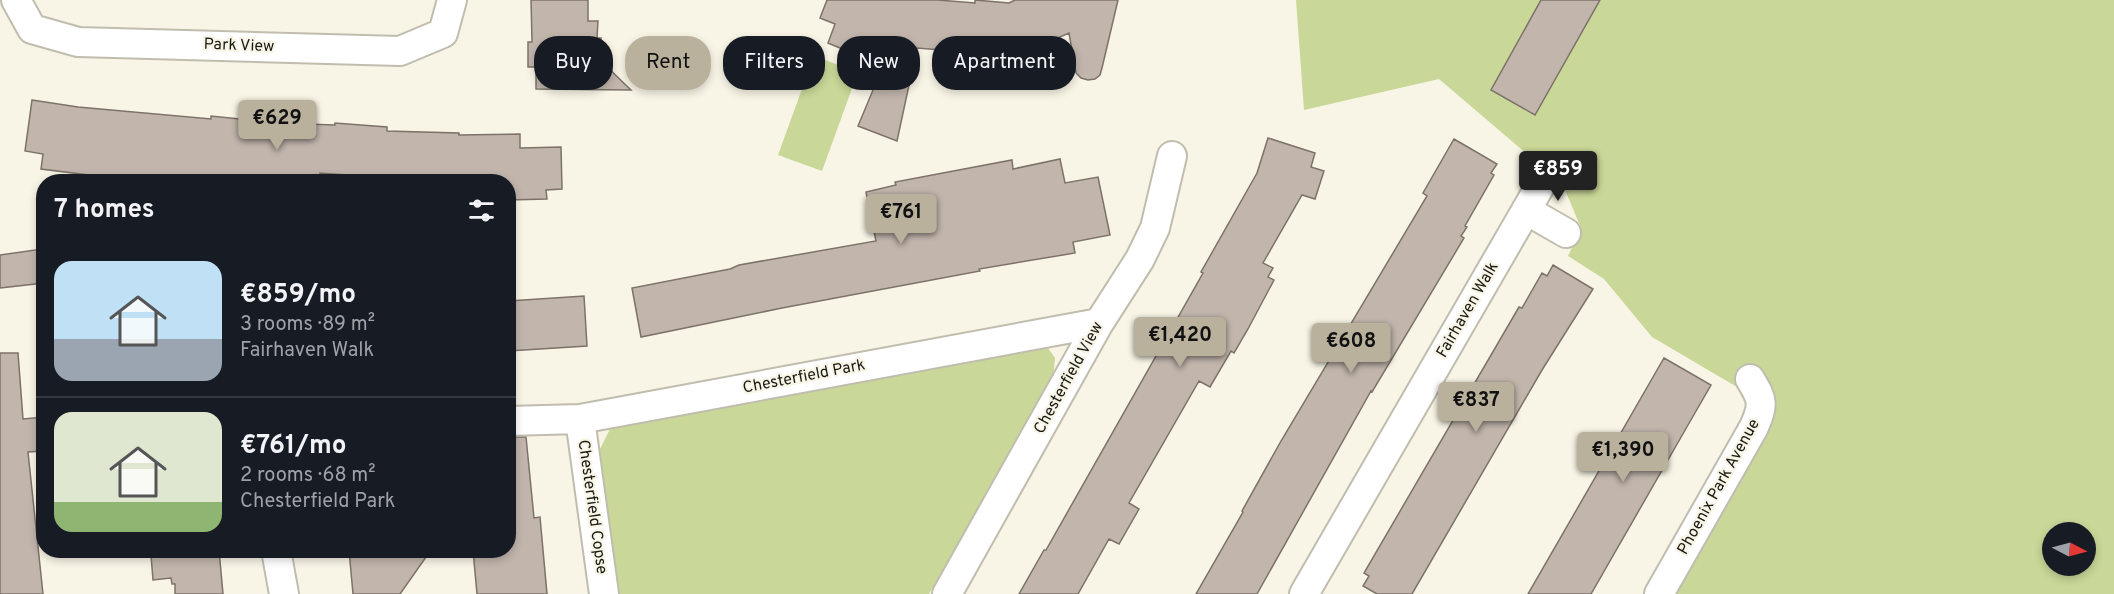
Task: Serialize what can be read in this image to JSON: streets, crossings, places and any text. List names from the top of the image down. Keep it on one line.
{"streets":{"street":["Park View","Fairhaven Walk","Chesterfield Park","Chesterfield View","Phoenix Park Avenue","Chesterfield Copse"]},"crossings":[["Chesterfield Park","Chesterfield View"],["Chesterfield Park","Chesterfield Copse"]],"north":"right","page":{"chip":["Buy","Rent","Filters","New","Apartment"],"price":["€629","€859","€761","€1,420","€608","€837","€1,390"],"heading":"7 homes","list":[{"name":"€859/mo","note":"3 rooms · 89 m² · Fairhaven Walk"},{"name":"€761/mo","note":"2 rooms · 68 m² · Chesterfield Park"}]}}
